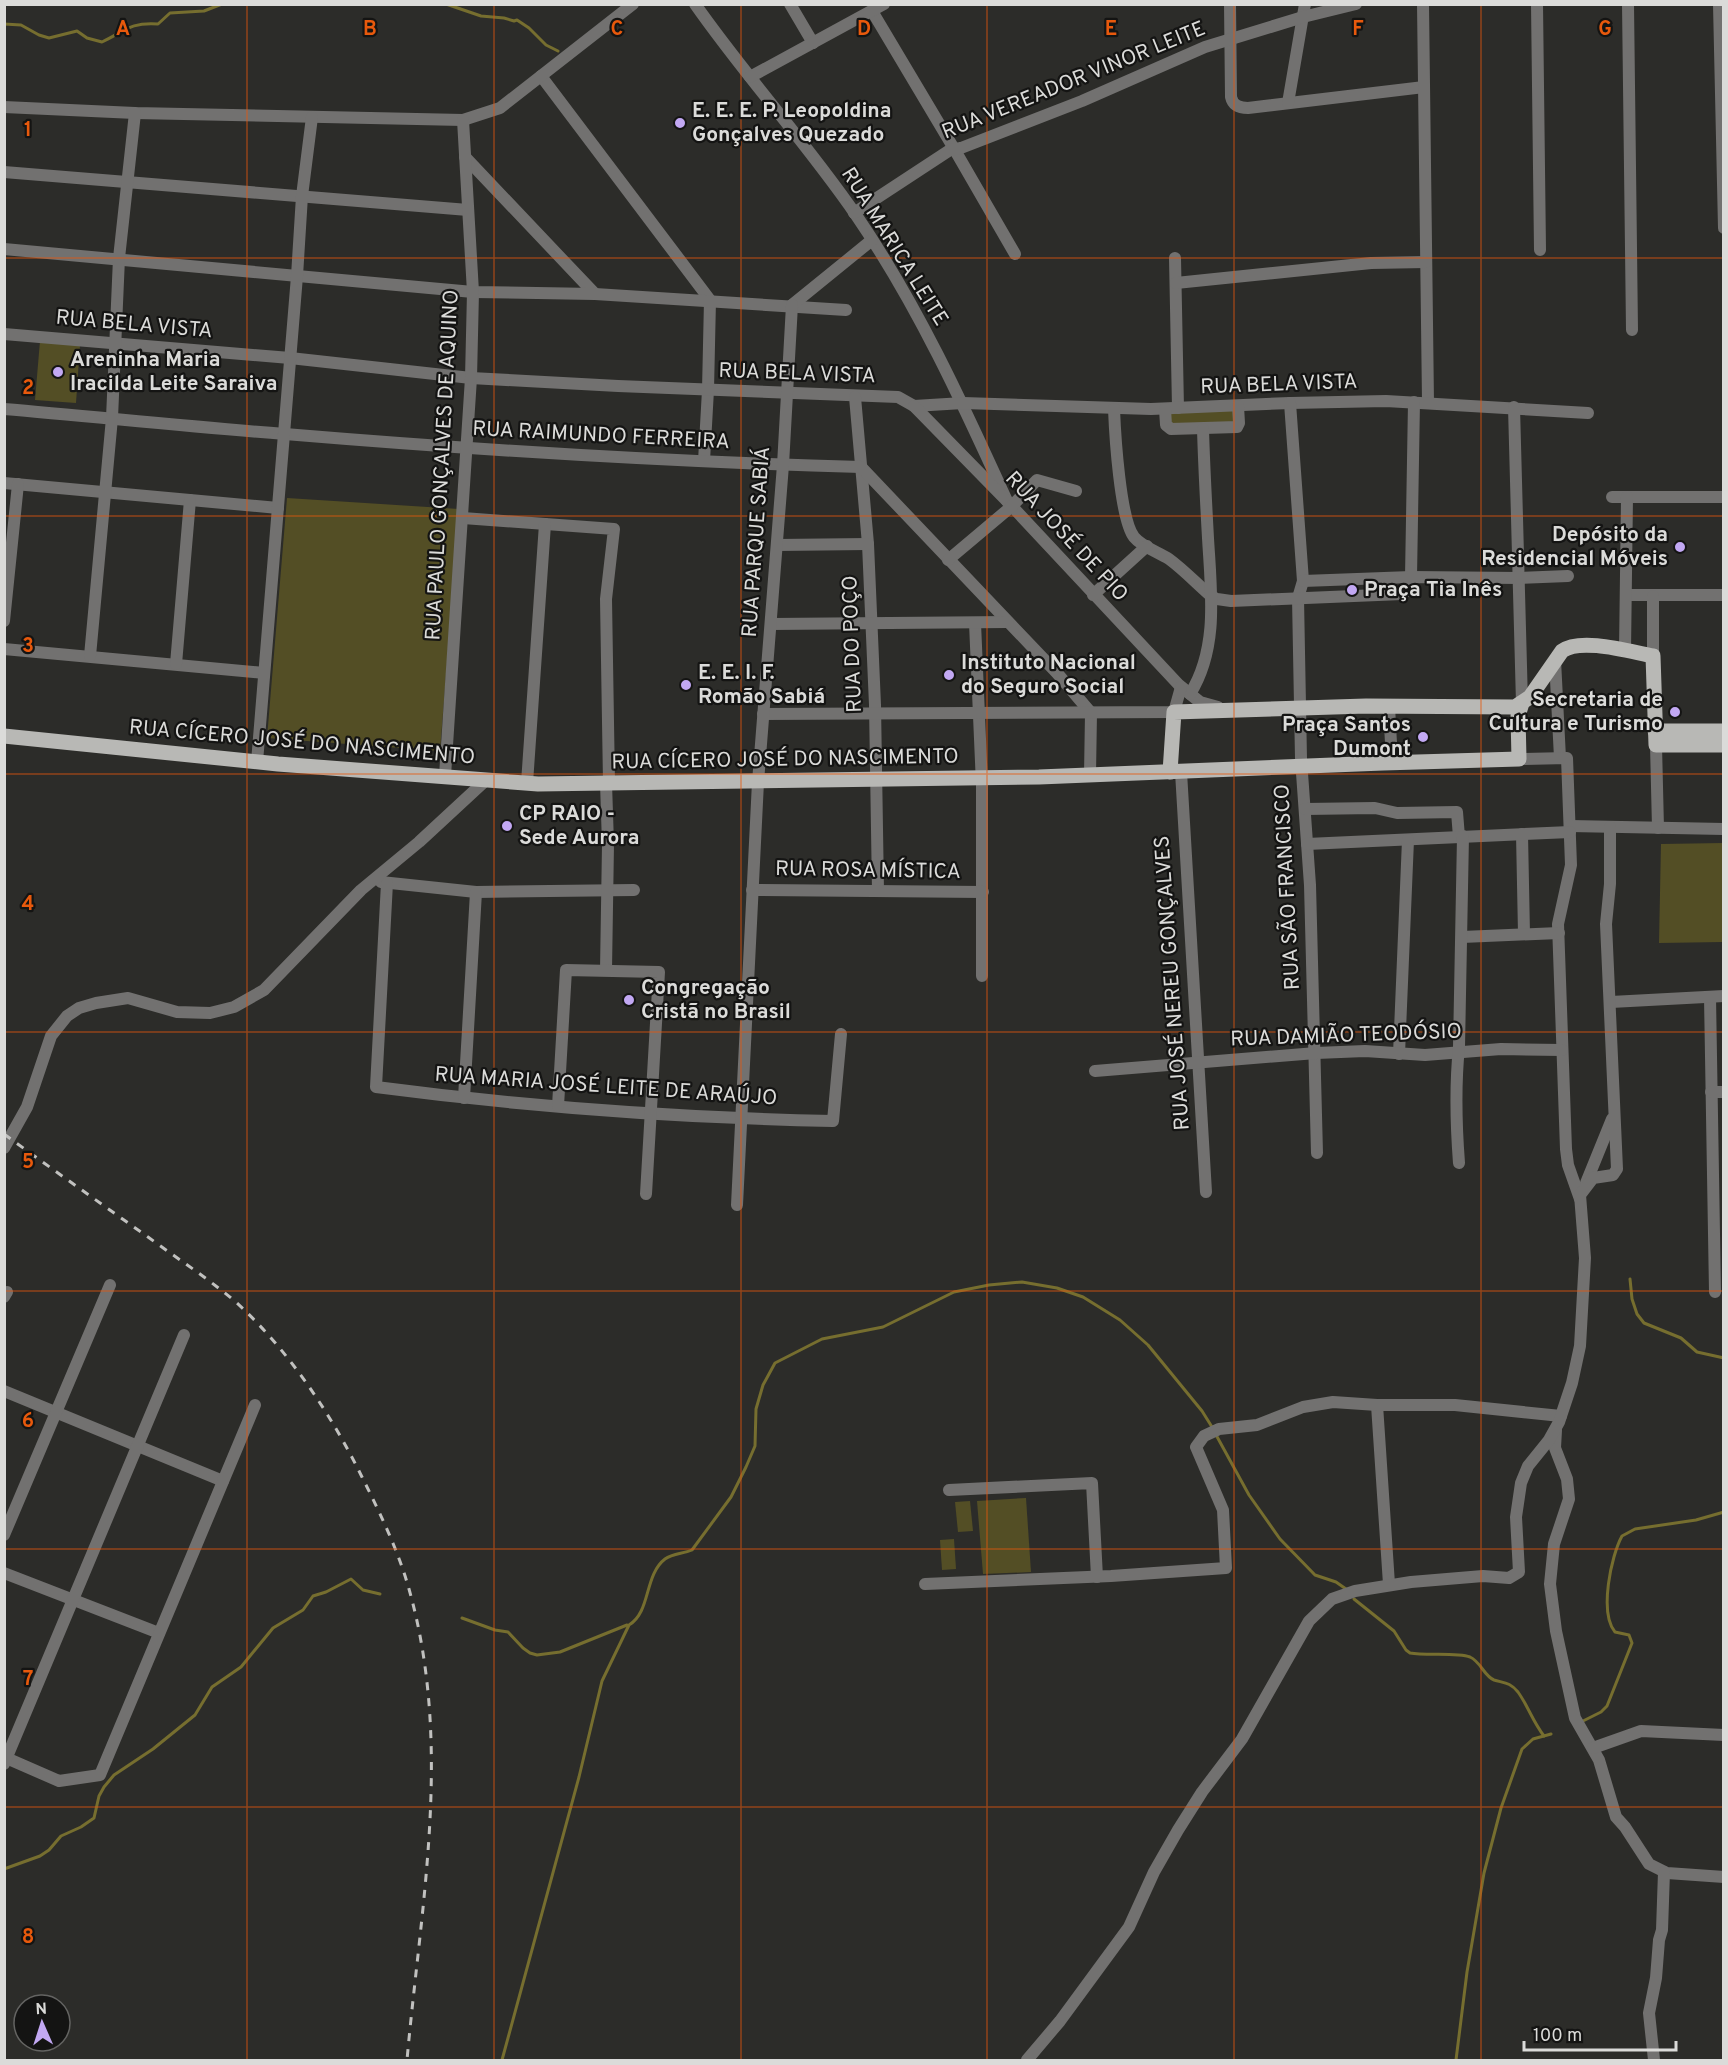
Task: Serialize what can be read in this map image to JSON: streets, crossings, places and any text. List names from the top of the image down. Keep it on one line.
{"streets":{"main road":["RUA CÍCERO JOSÉ DO NASCIMENTO","RUA JOSÉ NEREU GONÇALVES"],"street":["RUA VEREADOR VINOR LEITE","RUA MARICA LEITE","RUA BELA VISTA","RUA RAIMUNDO FERREIRA","RUA PAULO GONÇALVES DE AQUINO","RUA JOSÉ DE PIO","RUA PARQUE SABIÁ","RUA DO POÇO","RUA ROSA MÍSTICA","RUA SÃO FRANCISCO","RUA DAMIÃO TEODÓSIO","RUA MARIA JOSÉ LEITE DE ARAÚJO"]},"crossings":[["RUA VEREADOR VINOR LEITE","RUA MARICA LEITE"],["RUA MARICA LEITE","RUA BELA VISTA"],["RUA MARICA LEITE","RUA JOSÉ DE PIO"],["RUA BELA VISTA","RUA PAULO GONÇALVES DE AQUINO"],["RUA BELA VISTA","RUA JOSÉ DE PIO"],["RUA BELA VISTA","RUA PARQUE SABIÁ"],["RUA BELA VISTA","RUA DO POÇO"],["RUA BELA VISTA","RUA SÃO FRANCISCO"],["RUA RAIMUNDO FERREIRA","RUA PAULO GONÇALVES DE AQUINO"],["RUA RAIMUNDO FERREIRA","RUA PARQUE SABIÁ"],["RUA RAIMUNDO FERREIRA","RUA DO POÇO"],["RUA PAULO GONÇALVES DE AQUINO","RUA CÍCERO JOSÉ DO NASCIMENTO"],["RUA JOSÉ DE PIO","RUA JOSÉ NEREU GONÇALVES"],["RUA PARQUE SABIÁ","RUA CÍCERO JOSÉ DO NASCIMENTO"],["RUA PARQUE SABIÁ","RUA ROSA MÍSTICA"],["RUA PARQUE SABIÁ","RUA MARIA JOSÉ LEITE DE ARAÚJO"],["RUA DO POÇO","RUA CÍCERO JOSÉ DO NASCIMENTO"],["RUA DO POÇO","RUA ROSA MÍSTICA"],["RUA CÍCERO JOSÉ DO NASCIMENTO","RUA SÃO FRANCISCO"],["RUA CÍCERO JOSÉ DO NASCIMENTO","RUA JOSÉ NEREU GONÇALVES"],["RUA SÃO FRANCISCO","RUA DAMIÃO TEODÓSIO"],["RUA JOSÉ NEREU GONÇALVES","RUA DAMIÃO TEODÓSIO"]],"places":["E. E. E. P. Leopoldina Gonçalves Quezado","Areninha Maria Iracilda Leite Saraiva","Depósito da Residencial Móveis","Praça Tia Inês","Instituto Nacional do Seguro Social","E. E. I. F. Romão Sabiá","Secretaria de Cultura e Turismo","Praça Santos Dumont","CP RAIO - Sede Aurora","Congregação Cristã no Brasil"],"scale_bar":"100 m","north":"top","grid":{"columns":["A","B","C","D","E","F","G"],"rows":["1","2","3","4","5","6","7","8"]}}
